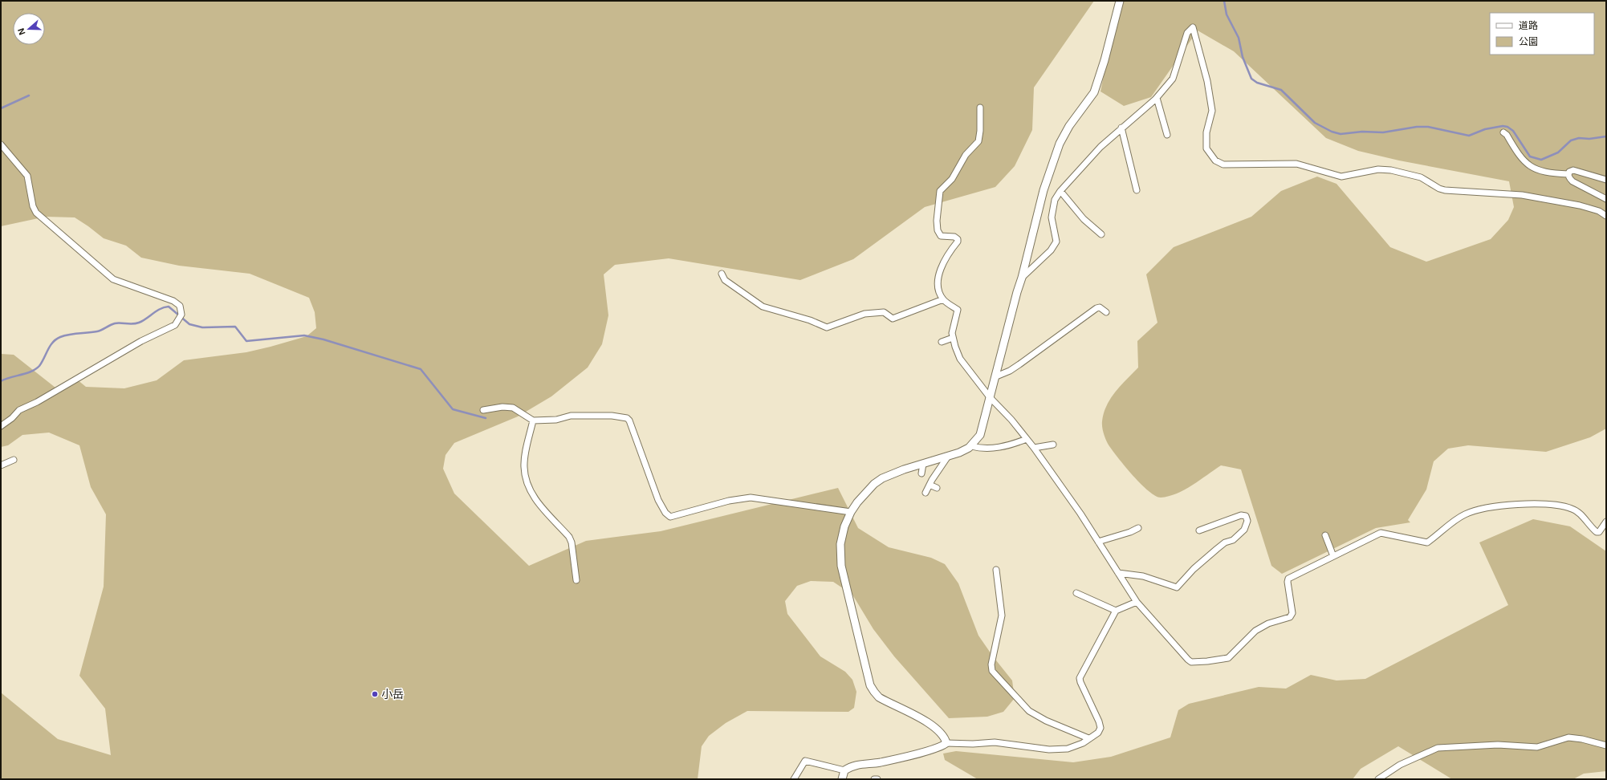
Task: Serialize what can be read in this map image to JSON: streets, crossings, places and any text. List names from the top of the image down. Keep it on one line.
{"places":["小岳"],"legend":["道路","公園"],"north":"left"}
